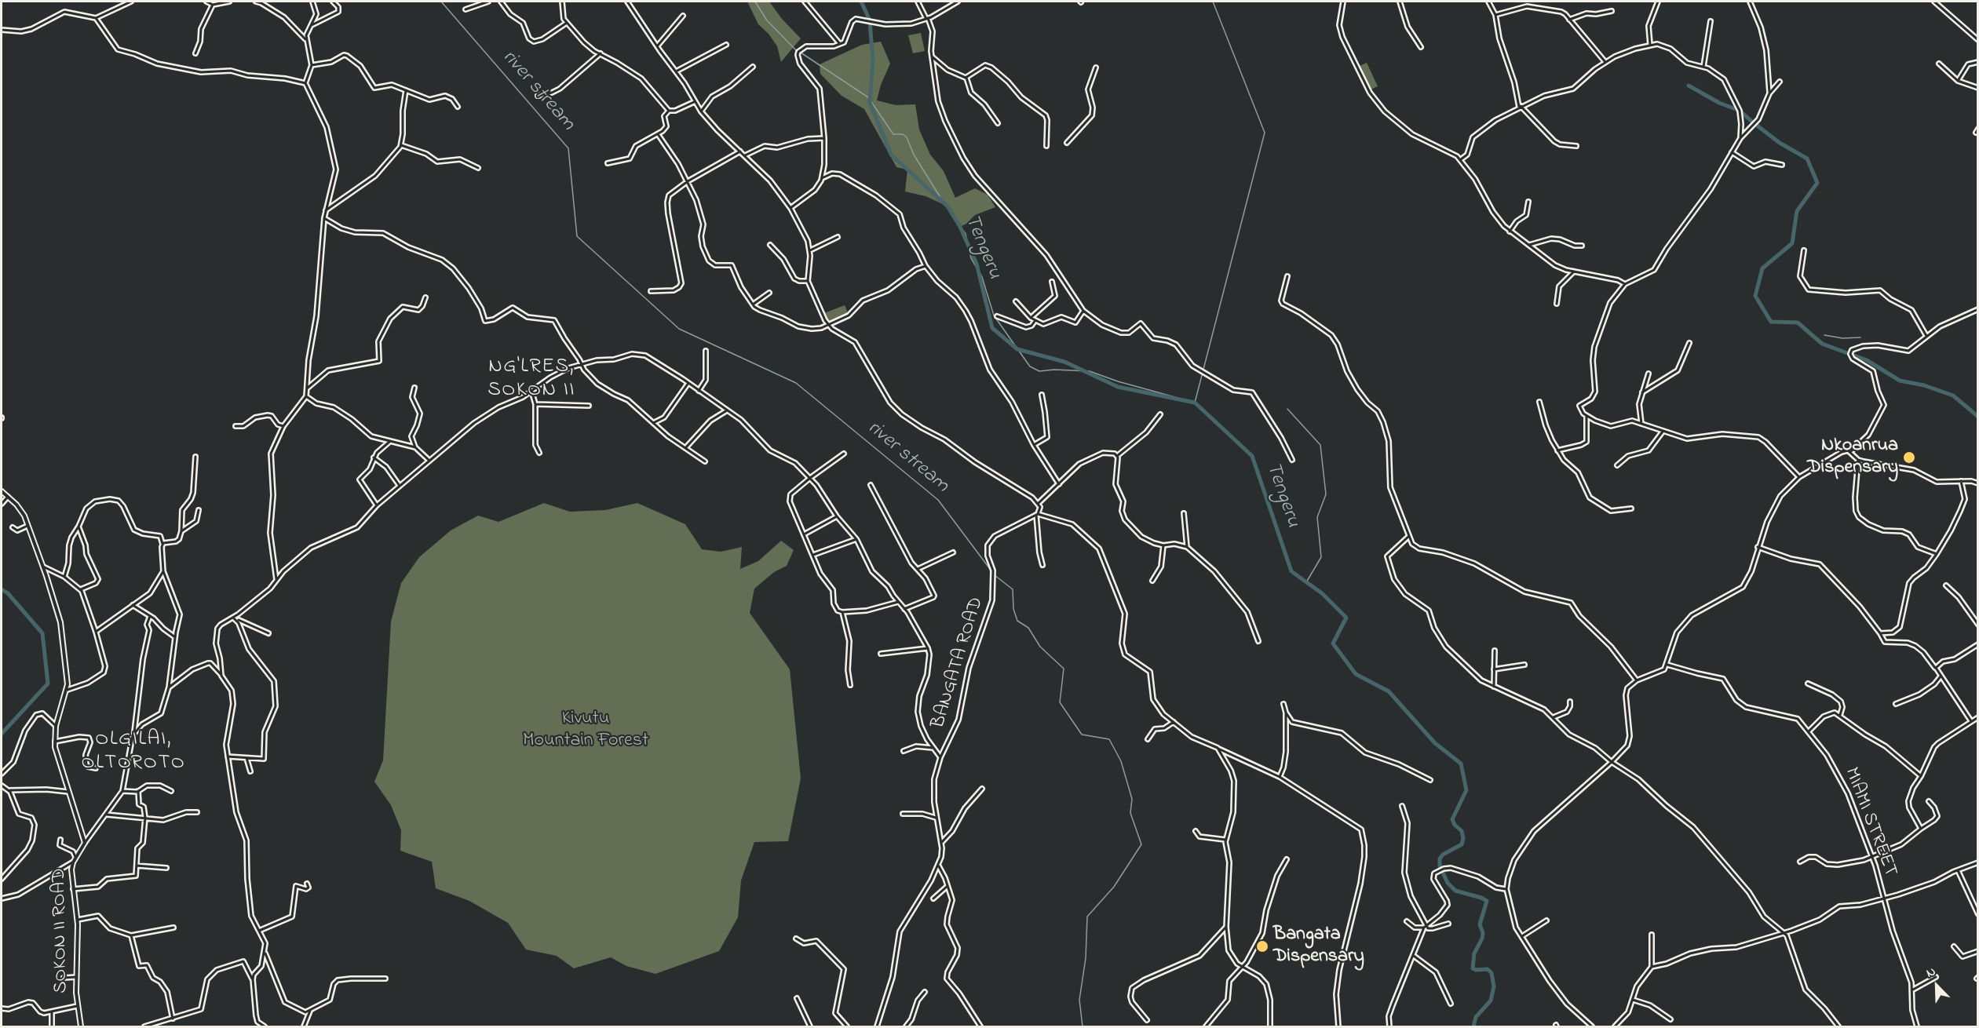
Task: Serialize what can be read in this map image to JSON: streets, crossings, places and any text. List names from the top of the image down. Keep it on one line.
{"streets":{"street":["BANGATA ROAD","MIAMI STREET","SOKON II ROAD"]},"districts":["NG'LRES, SOKON II","OLGILAI, OLTOROTO"],"water":["river stream","Tengeru"],"parks":["Kivutu Mountain Forest"],"places":["Nkoanrua Dispensary","Bangata Dispensary"],"north":"top left"}
